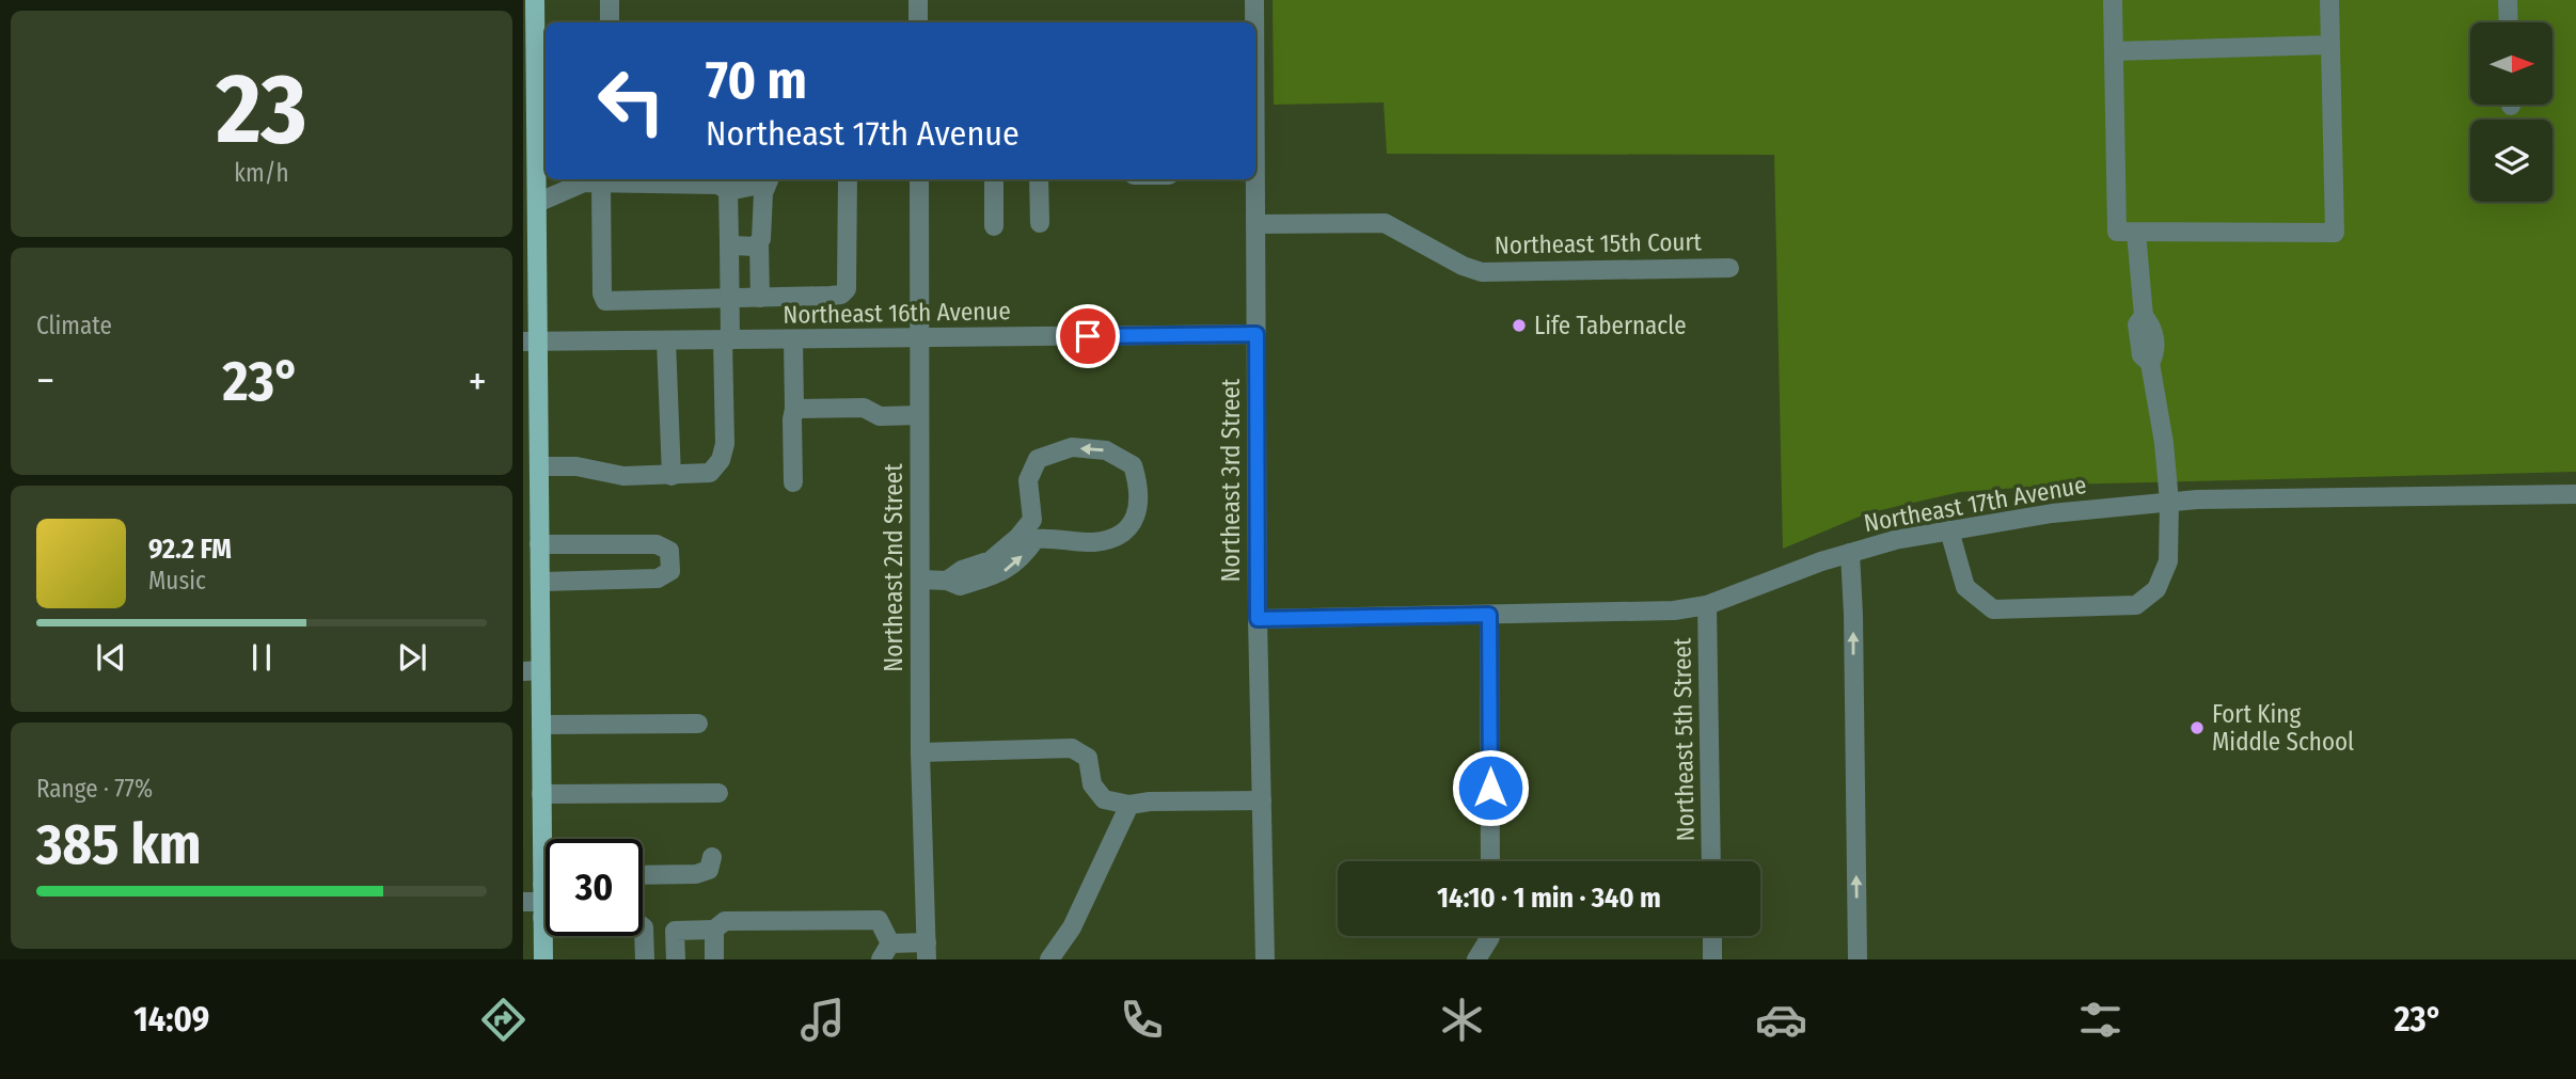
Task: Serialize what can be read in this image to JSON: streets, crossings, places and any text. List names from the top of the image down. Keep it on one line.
{"streets":{"street":["Northeast 15th Court","Northeast 16th Avenue","Northeast 3rd Street","Northeast 17th Avenue","Northeast 2nd Street","Northeast 5th Street"]},"crossings":[["Northeast 15th Court","Northeast 3rd Street"],["Northeast 16th Avenue","Northeast 3rd Street"],["Northeast 16th Avenue","Northeast 2nd Street"],["Northeast 3rd Street","Northeast 17th Avenue"],["Northeast 17th Avenue","Northeast 5th Street"]],"places":["Life Tabernacle","Fort King Middle School"],"north":"right","page":{"tile":[["23","km/h"],"Climate",["Range · 77%","385 km"]],"turn":["70 m","Northeast 17th Avenue"],"heat":["−","23°","+"],"song":["92.2 FM","Music"],"limit":"30","trip":"14:10 · 1 min · 340 m","tabs":["14:09","23°"]}}
